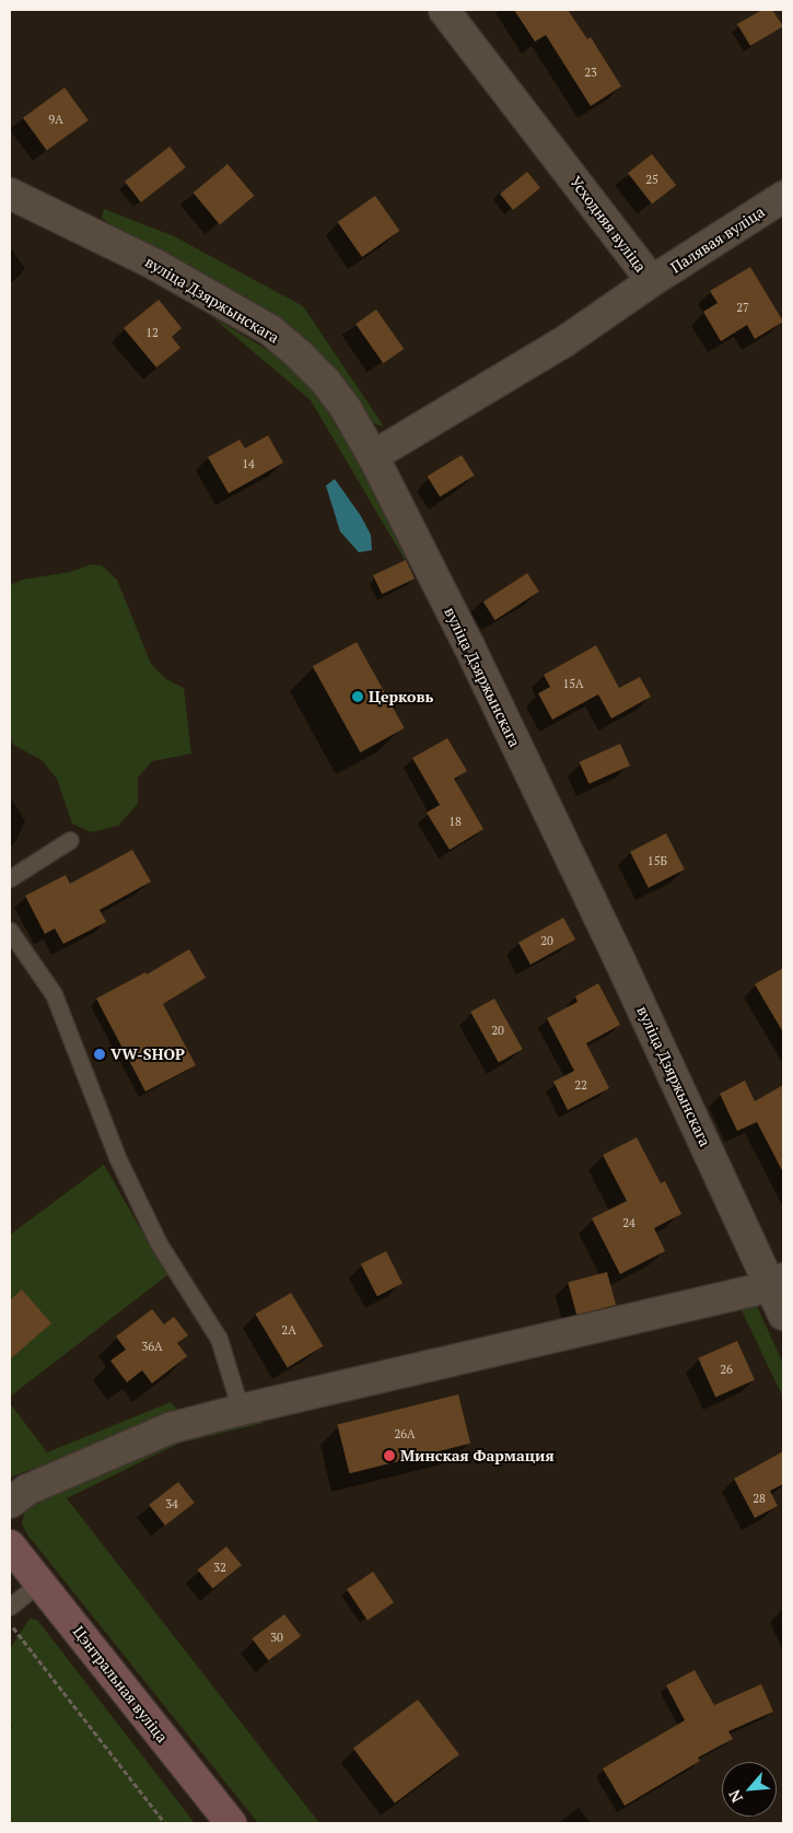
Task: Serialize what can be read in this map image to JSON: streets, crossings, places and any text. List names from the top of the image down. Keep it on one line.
{"streets":{"main road":["Цэнтральная вуліца"],"street":["Усходняя вуліца","Палявая вуліца","вуліца Дзяржынскага"]},"crossings":[["Усходняя вуліца","Палявая вуліца"],["Усходняя вуліца","вуліца Дзяржынскага"]],"places":["Церковь","VW-SHOP","Минская Фармация"],"house_numbers":["23","9А","25","27","12","14","15А","18","15Б","20","20","22","24","2А","36А","26","26А","28","34","32","30"],"north":"bottom left"}
